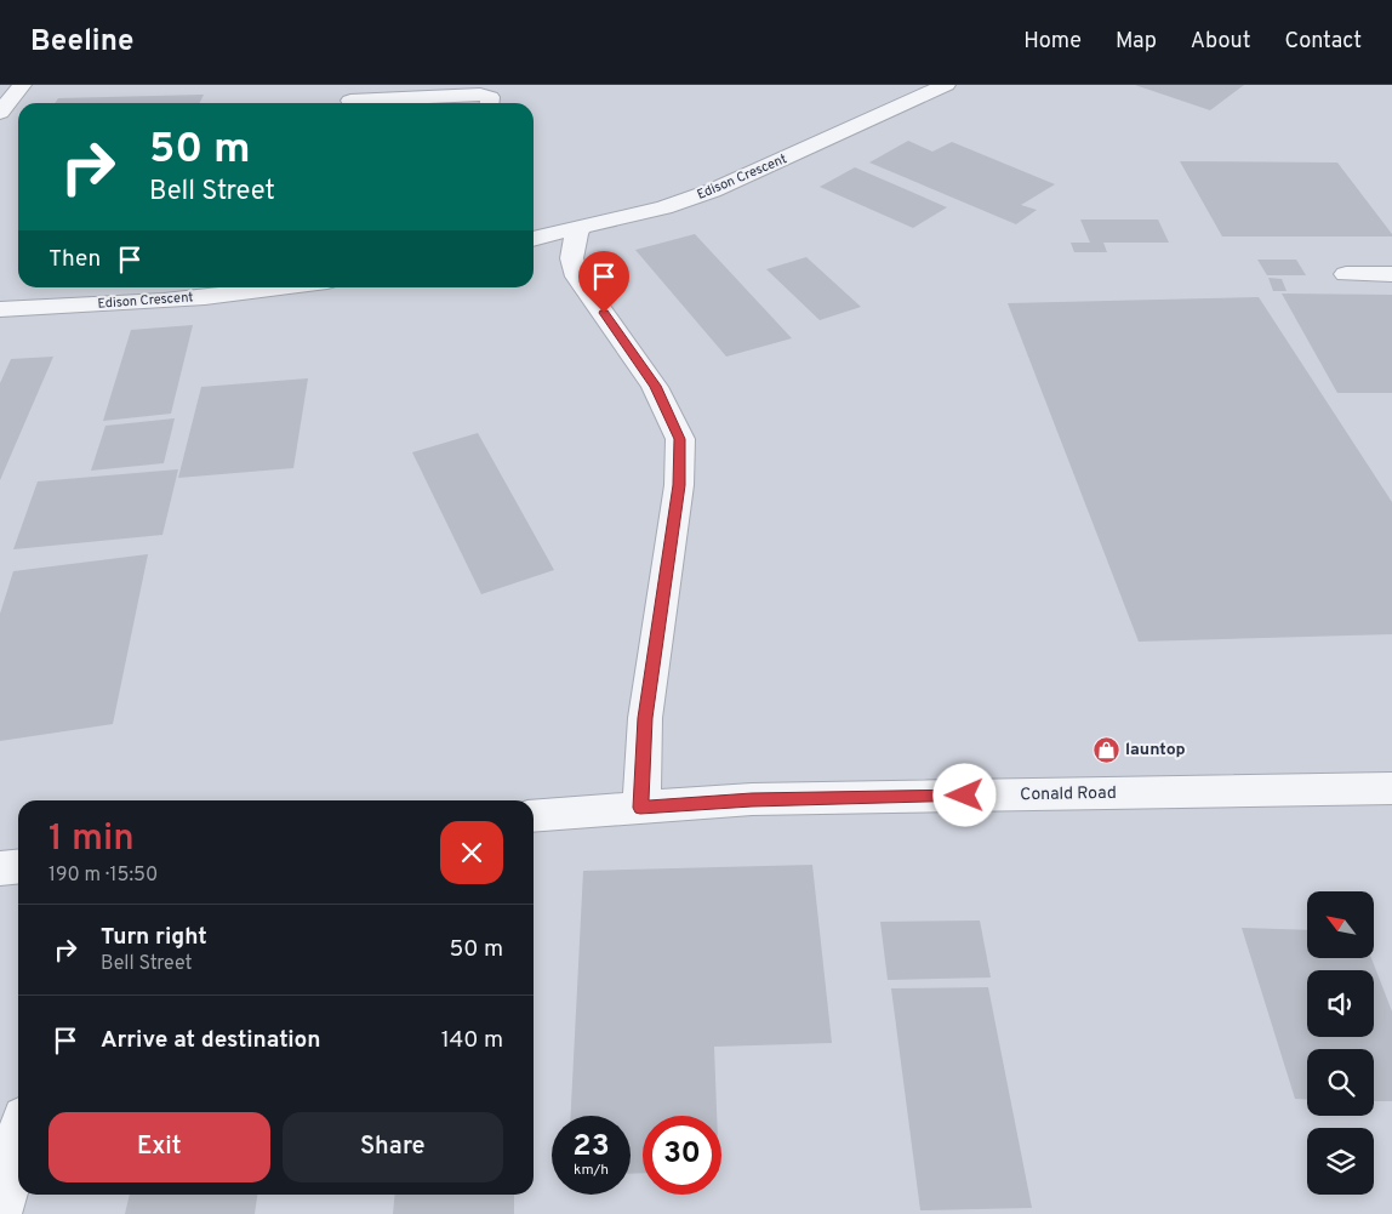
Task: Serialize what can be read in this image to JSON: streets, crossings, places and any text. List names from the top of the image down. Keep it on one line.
{"streets":{"street":["Edison Crescent","Conald Road"]},"places":{"shop":["launtop"]},"north":"top left","page":{"header":"Beeline","nav":["Home","Map","About","Contact"],"turn":["50 m","Bell Street"],"then":"Then","heading":["1 min","190 m · 15:50"],"list":[{"name":"Turn right","note":"Bell Street","value":"50 m"},{"name":"Arrive at destination","value":"140 m"}],"buttons":["Exit","Share"],"speed":"23 km/h","limit":"30"}}
